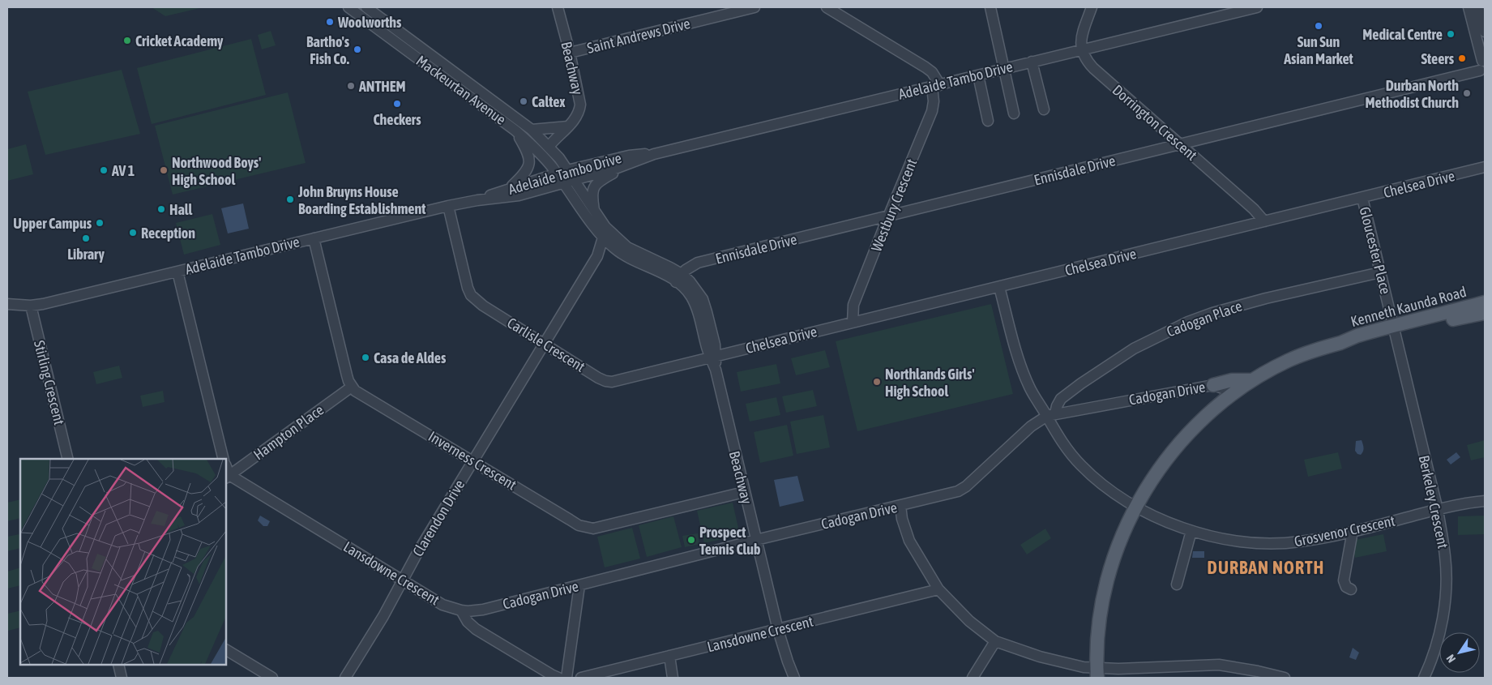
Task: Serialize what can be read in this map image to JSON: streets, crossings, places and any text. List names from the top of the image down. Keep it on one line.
{"streets":{"main road":["Kenneth Kaunda Road"],"street":["Saint Andrews Drive","Beachway","Adelaide Tambo Drive","Mackeurtan Avenue","Dorrington Crescent","Ennisdale Drive","Chelsea Drive","Westbury Crescent","Gloucester Place","Cadogan Place","Carlisle Crescent","Stirling Crescent","Cadogan Drive","Hampton Place","Inverness Crescent","Berkeley Crescent","Clarendon Drive","Grosvenor Crescent","Lansdowne Crescent"]},"crossings":[["Saint Andrews Drive","Beachway"],["Beachway","Adelaide Tambo Drive"],["Beachway","Mackeurtan Avenue"],["Beachway","Ennisdale Drive"],["Beachway","Chelsea Drive"],["Beachway","Carlisle Crescent"],["Beachway","Cadogan Drive"],["Beachway","Inverness Crescent"],["Beachway","Clarendon Drive"],["Beachway","Lansdowne Crescent"],["Adelaide Tambo Drive","Mackeurtan Avenue"],["Adelaide Tambo Drive","Dorrington Crescent"],["Adelaide Tambo Drive","Westbury Crescent"],["Adelaide Tambo Drive","Carlisle Crescent"],["Adelaide Tambo Drive","Stirling Crescent"],["Dorrington Crescent","Ennisdale Drive"],["Dorrington Crescent","Chelsea Drive"],["Ennisdale Drive","Westbury Crescent"],["Chelsea Drive","Westbury Crescent"],["Chelsea Drive","Gloucester Place"],["Chelsea Drive","Carlisle Crescent"],["Chelsea Drive","Grosvenor Crescent"],["Gloucester Place","Kenneth Kaunda Road"],["Gloucester Place","Cadogan Place"],["Gloucester Place","Berkeley Crescent"],["Kenneth Kaunda Road","Cadogan Drive"],["Kenneth Kaunda Road","Berkeley Crescent"],["Kenneth Kaunda Road","Grosvenor Crescent"],["Cadogan Place","Cadogan Drive"],["Cadogan Place","Grosvenor Crescent"],["Carlisle Crescent","Clarendon Drive"],["Cadogan Drive","Grosvenor Crescent"],["Cadogan Drive","Lansdowne Crescent"],["Hampton Place","Inverness Crescent"],["Hampton Place","Lansdowne Crescent"],["Inverness Crescent","Clarendon Drive"],["Berkeley Crescent","Grosvenor Crescent"],["Clarendon Drive","Lansdowne Crescent"]],"districts":["DURBAN NORTH"],"places":["Woolworths","Sun Sun Asian Market","Medical Centre","Cricket Academy","Bartho's Fish Co.","Steers","ANTHEM","Durban North Methodist Church","Caltex","Checkers","AV 1","Northwood Boys' High School","John Bruyns House Boarding Establishment","Hall","Upper Campus","Reception","Library","Casa de Aldes","Northlands Girls' High School","Prospect Tennis Club"],"north":"bottom left"}
